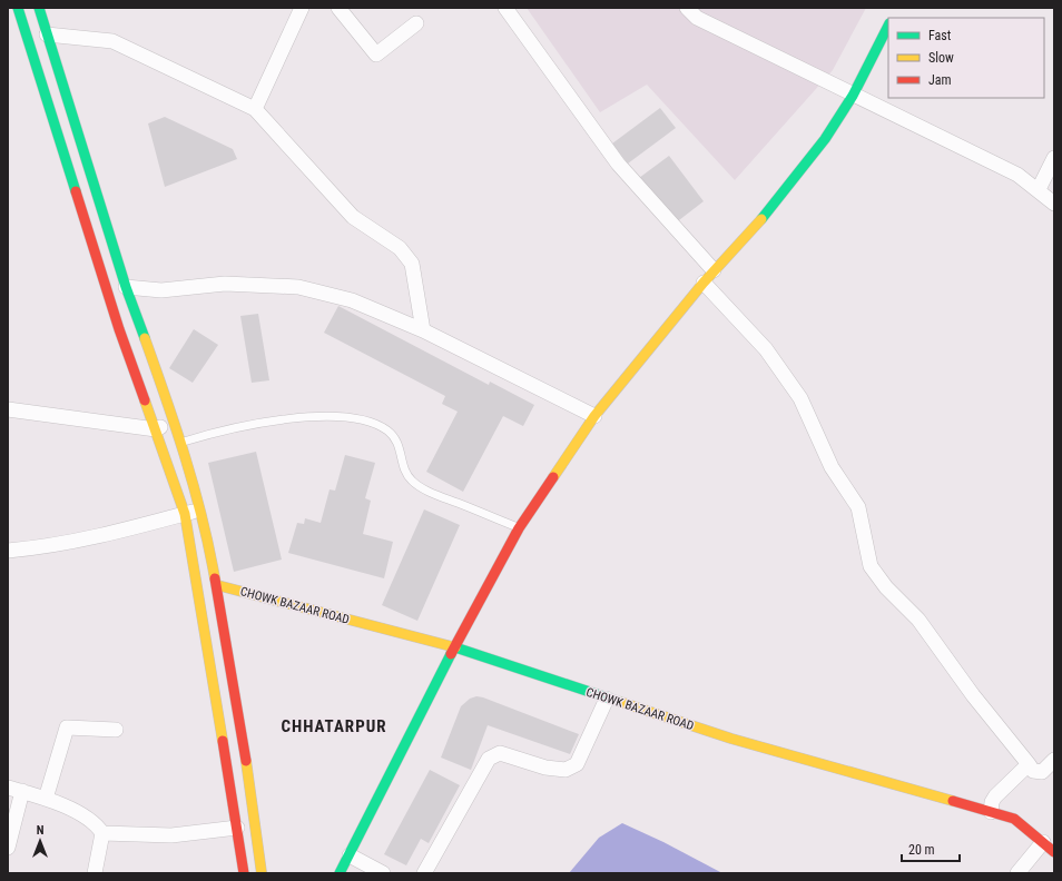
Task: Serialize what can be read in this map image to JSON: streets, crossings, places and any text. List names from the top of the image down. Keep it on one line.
{"streets":{"main road":["CHOWK BAZAAR ROAD"]},"districts":["CHHATARPUR"],"legend":["Fast","Slow","Jam"],"scale_bar":"20 m","north":"top"}
